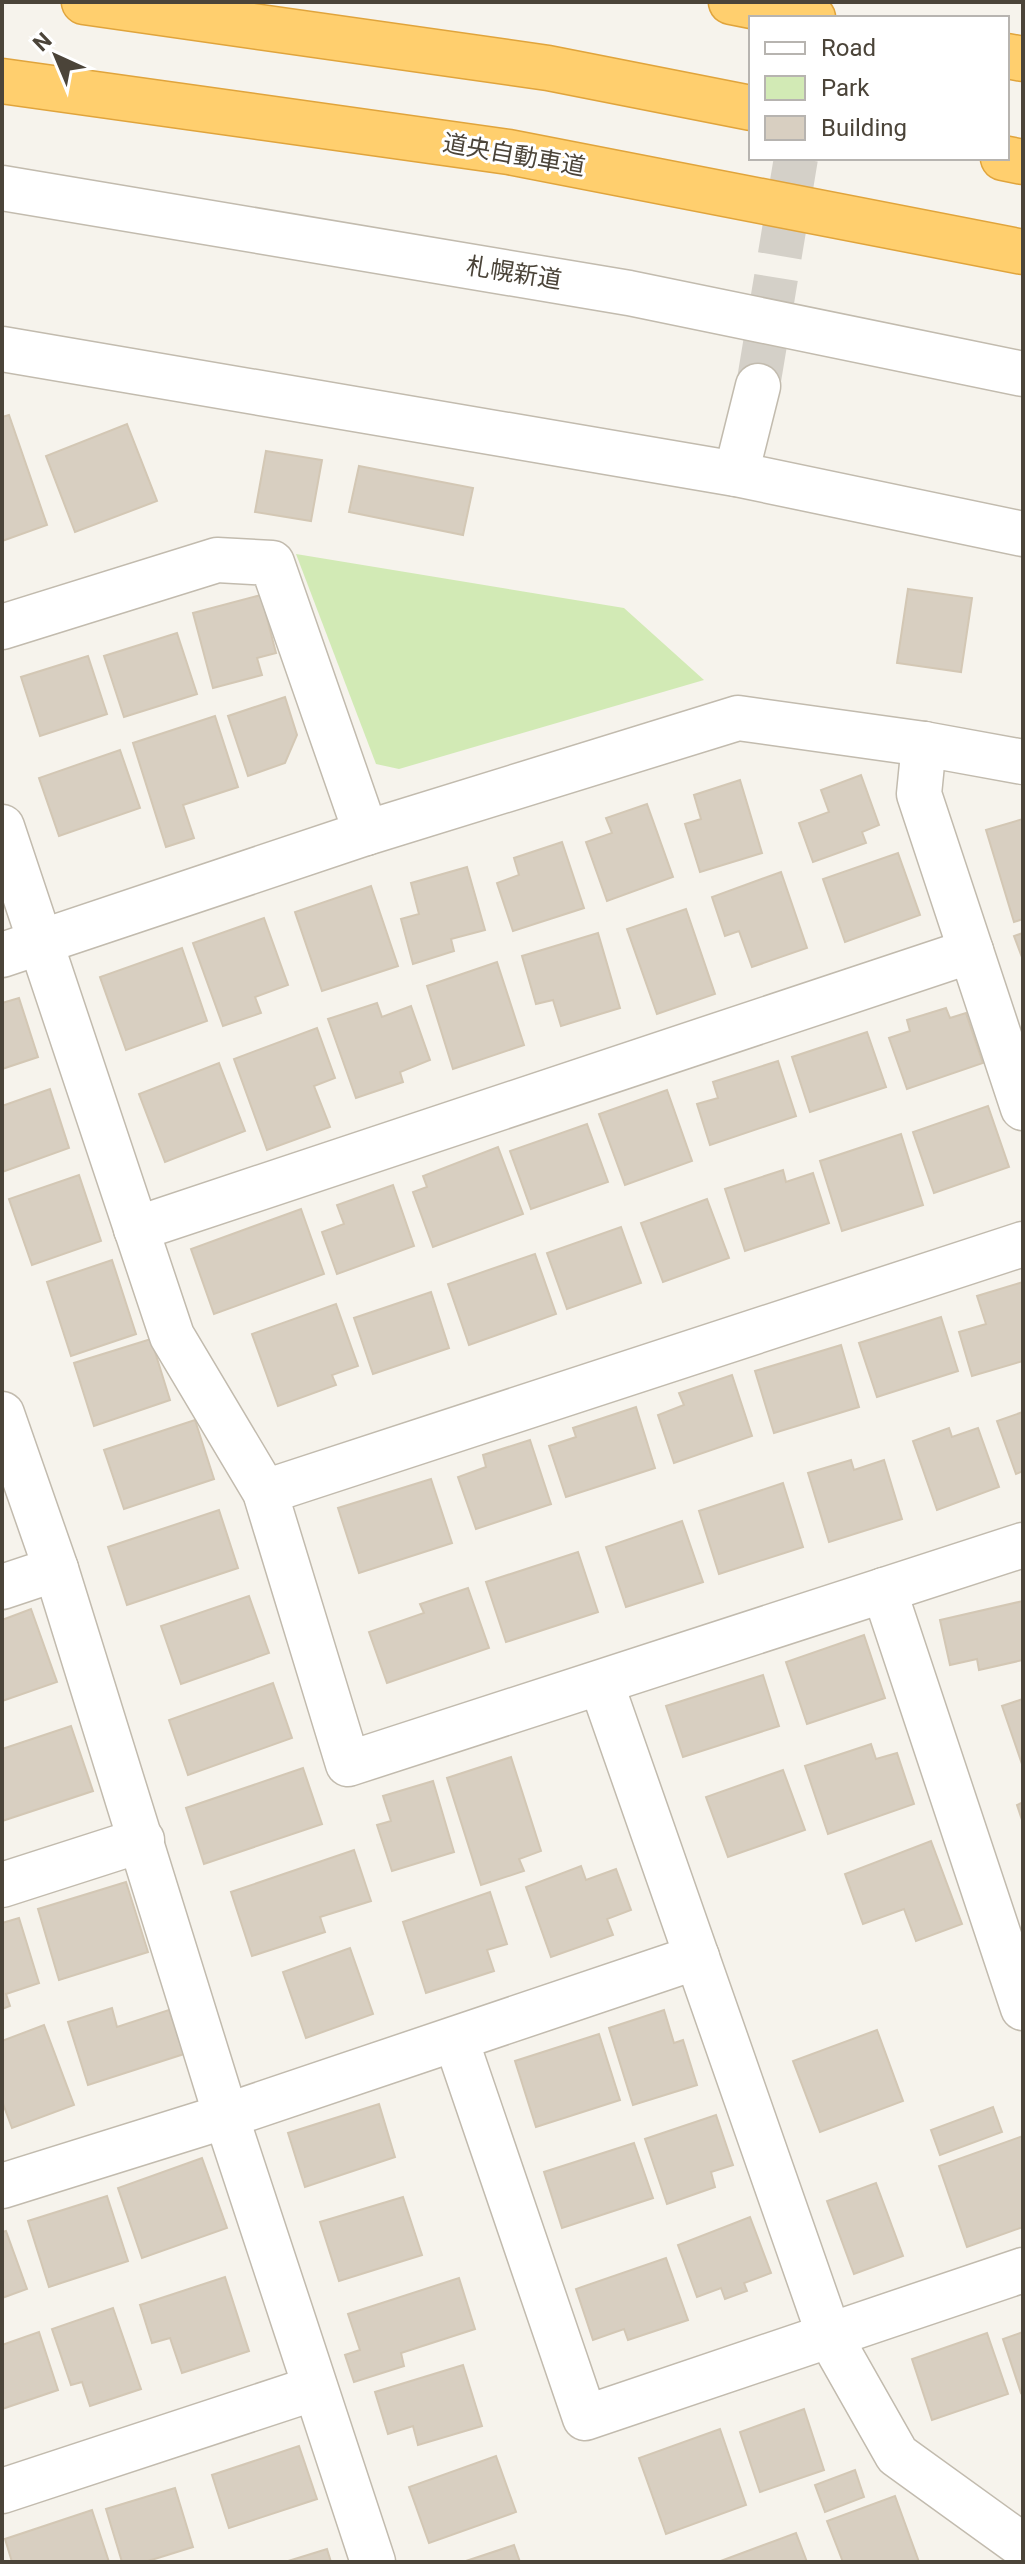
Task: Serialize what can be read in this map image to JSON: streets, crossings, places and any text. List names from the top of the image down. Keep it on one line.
{"streets":{"highway":["道央自動車道"],"street":["札幌新道"]},"legend":["Road","Park","Building"],"north":"top left"}
